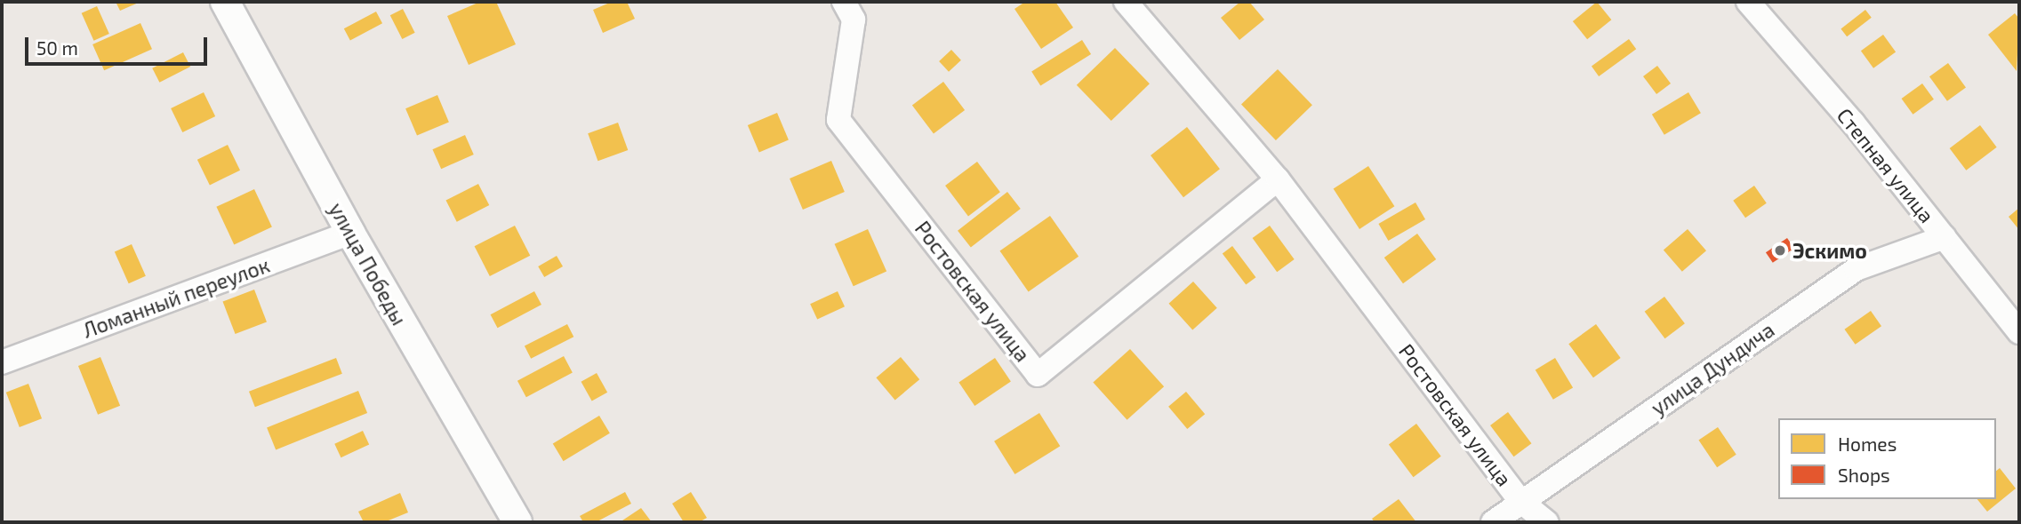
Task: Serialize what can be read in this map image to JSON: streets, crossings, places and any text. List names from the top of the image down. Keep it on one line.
{"streets":{"street":["Степная улица","улица Победы","Ростовская улица","Ломанный переулок","улица Дундича"]},"crossings":[["Степная улица","улица Дундича"],["улица Победы","Ломанный переулок"],["Ростовская улица","улица Дундича"]],"places":["Эскимо"],"legend":["Homes","Shops"],"scale_bar":"50 m"}
